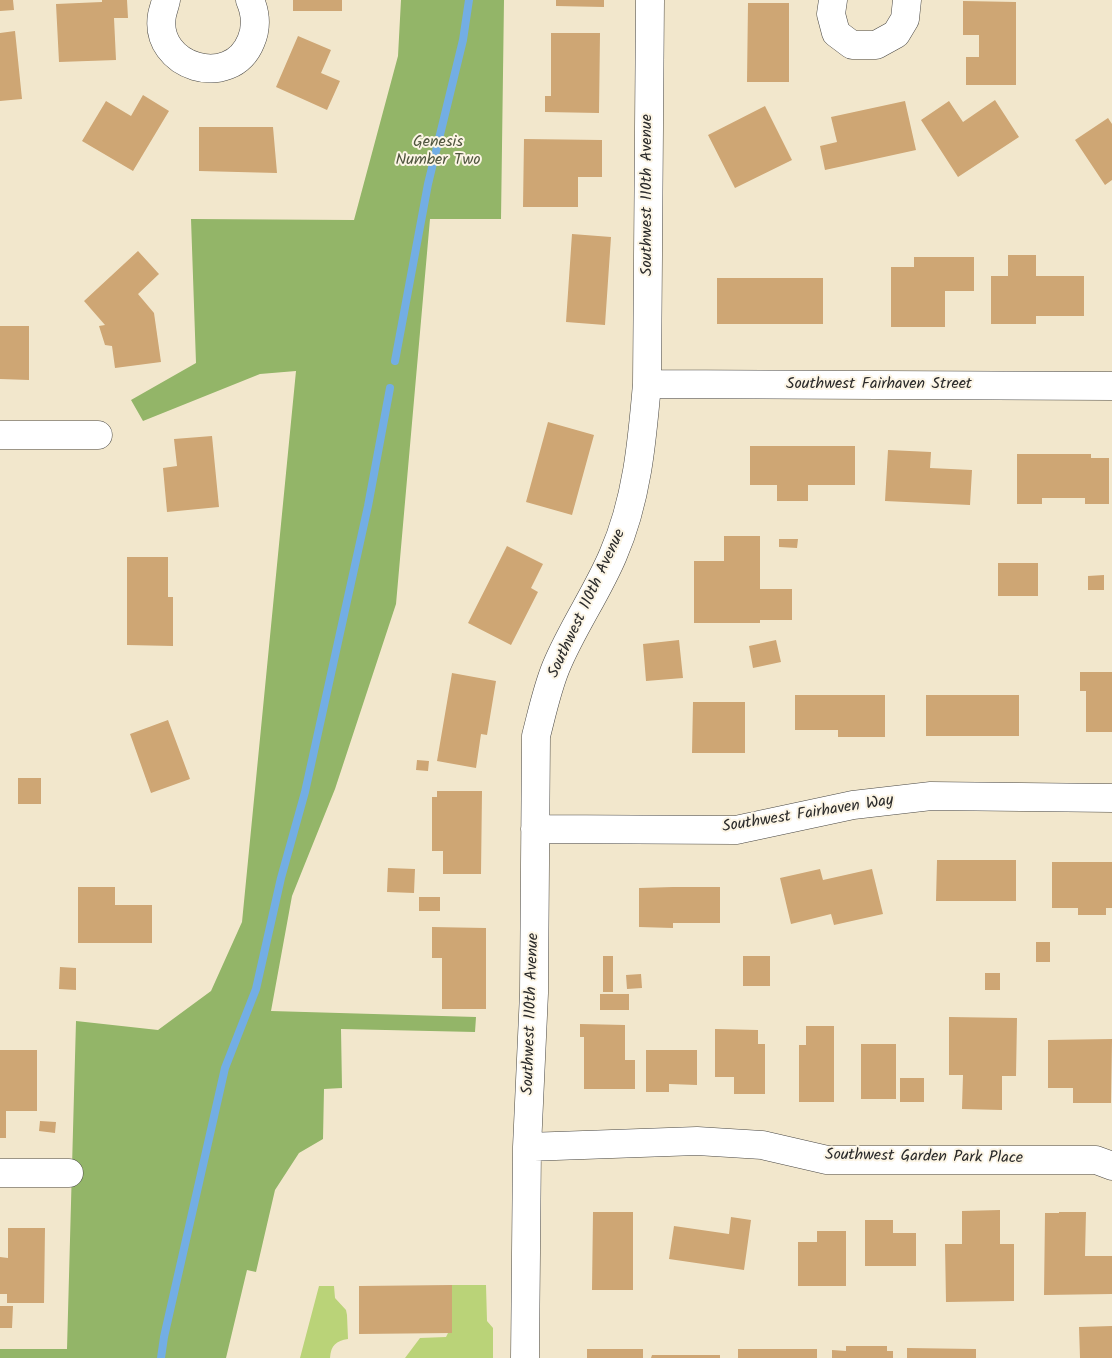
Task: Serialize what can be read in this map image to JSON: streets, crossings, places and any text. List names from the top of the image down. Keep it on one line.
{"streets":{"street":["Southwest 110th Avenue","Southwest Fairhaven Street","Southwest Fairhaven Way","Southwest Garden Park Place"]},"crossings":[["Southwest 110th Avenue","Southwest Fairhaven Street"],["Southwest 110th Avenue","Southwest Fairhaven Way"],["Southwest 110th Avenue","Southwest Garden Park Place"]],"parks":["Genesis Number Two"]}
